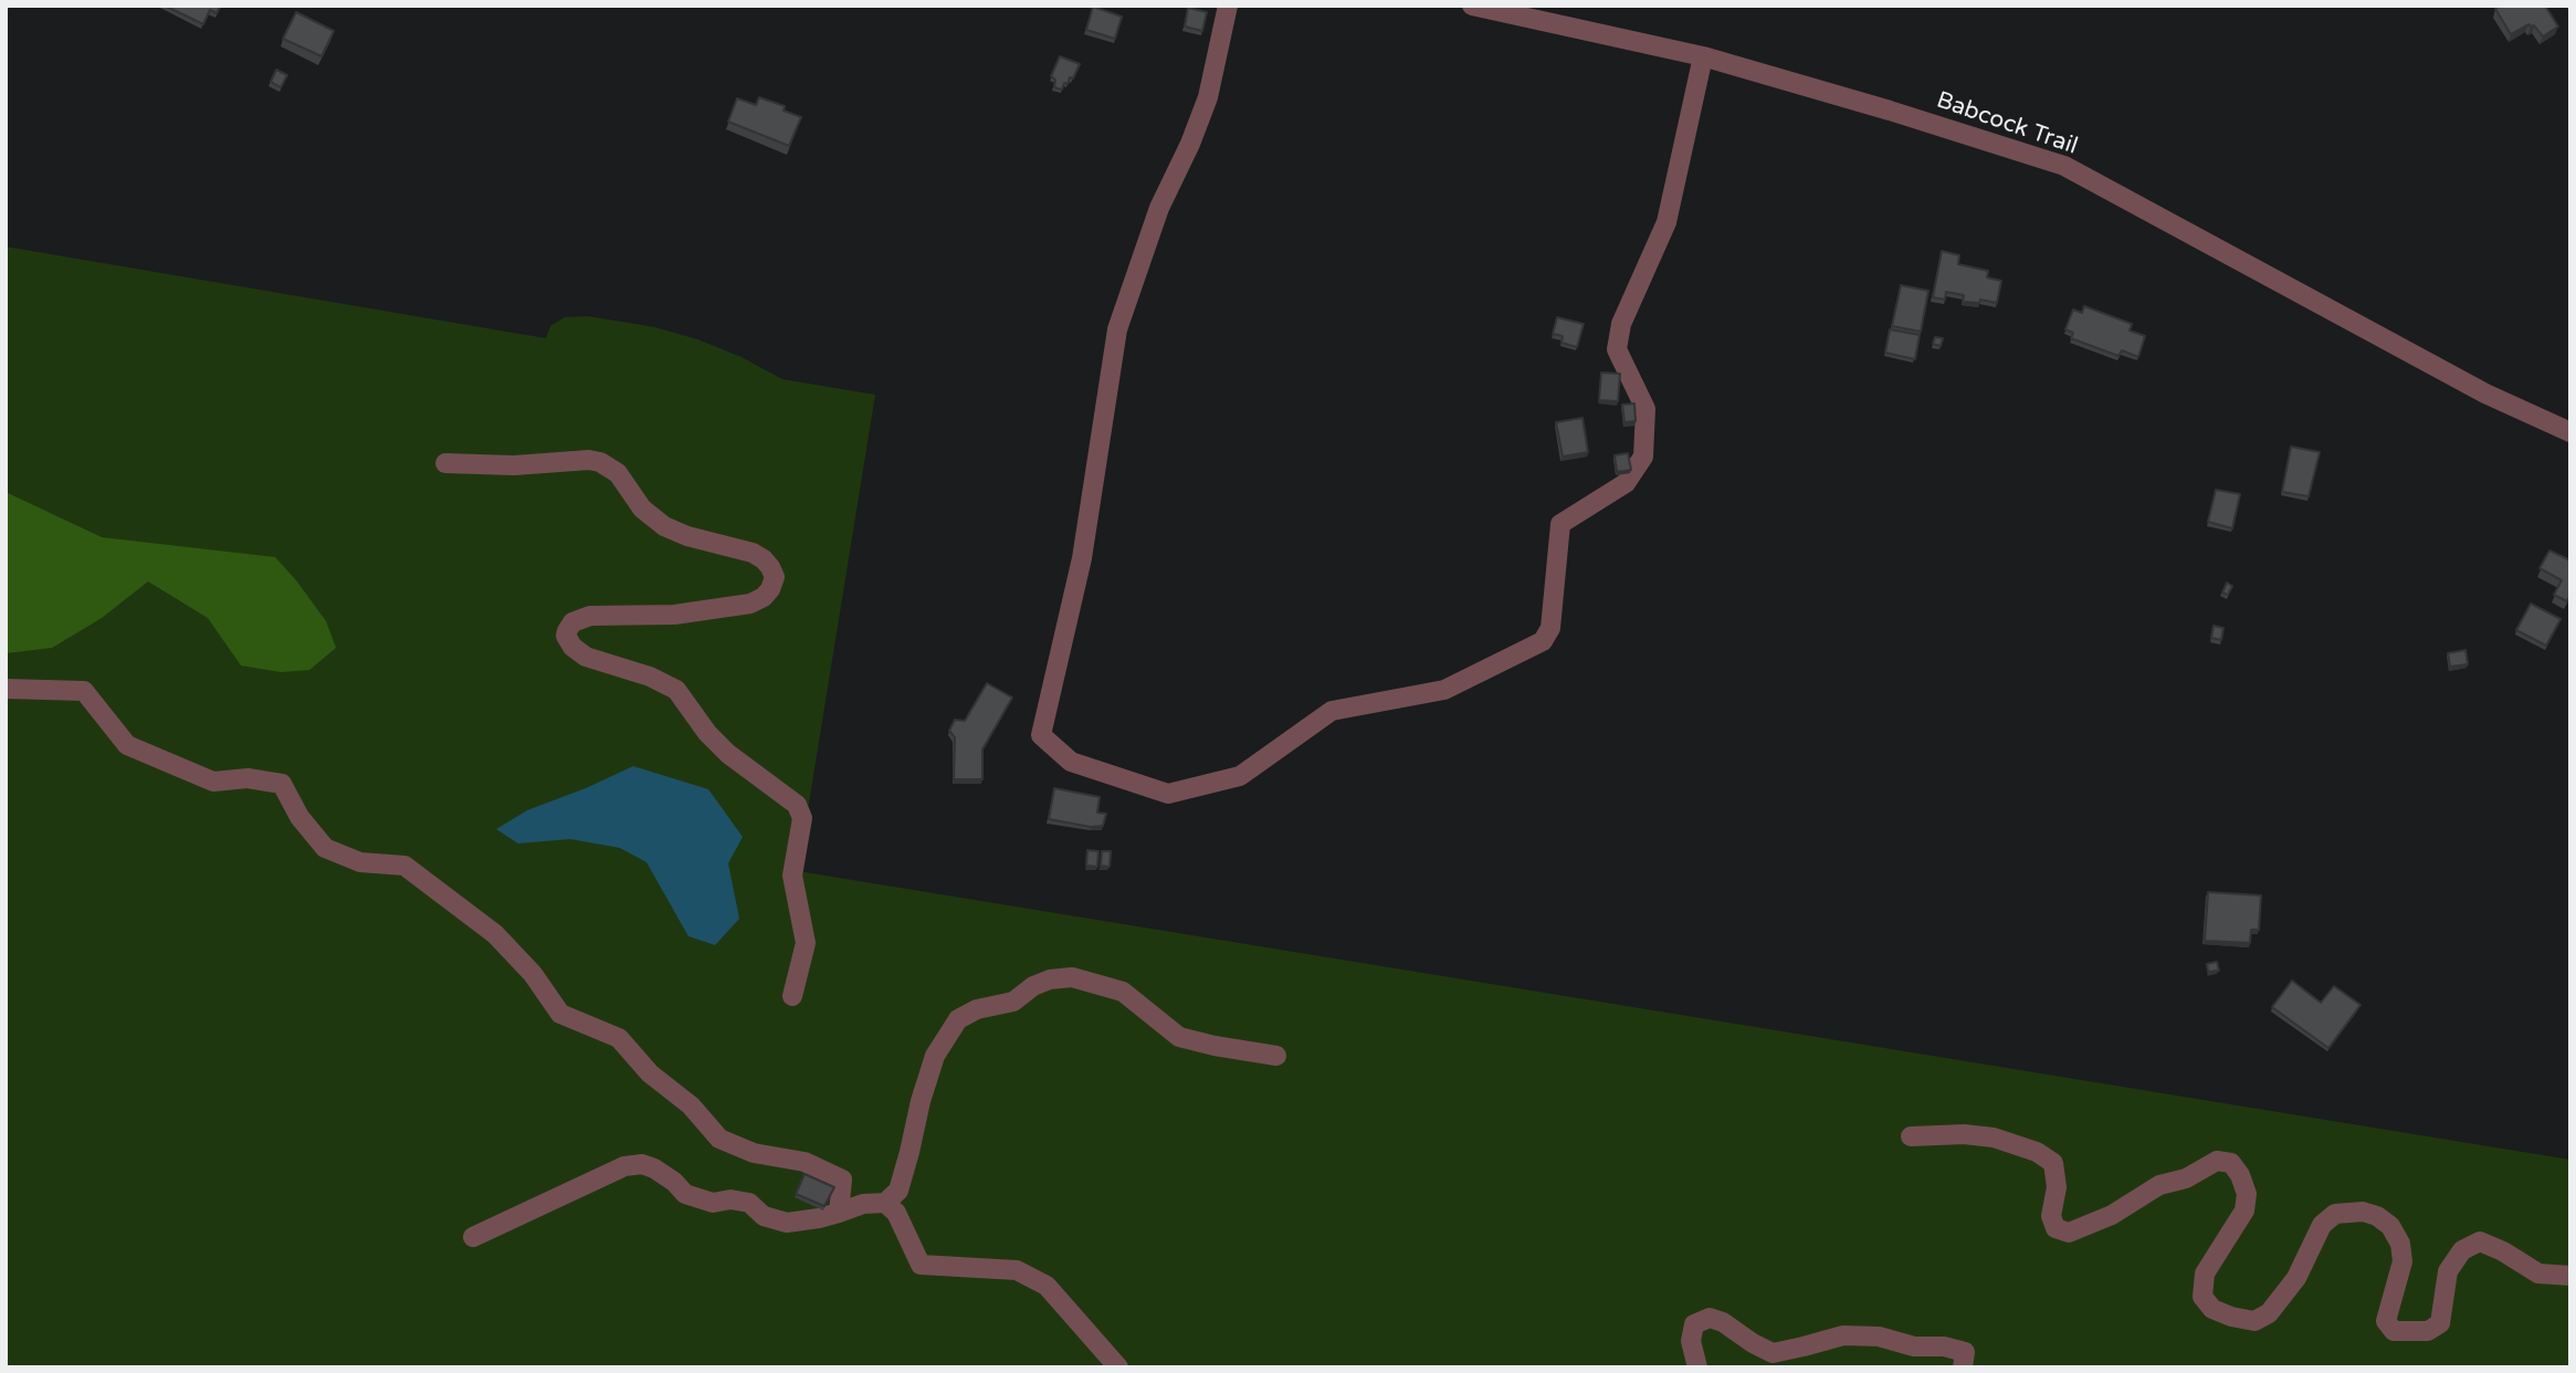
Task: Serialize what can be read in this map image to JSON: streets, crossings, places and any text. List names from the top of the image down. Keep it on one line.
{"streets":{"street":["Babcock Trail"]}}
